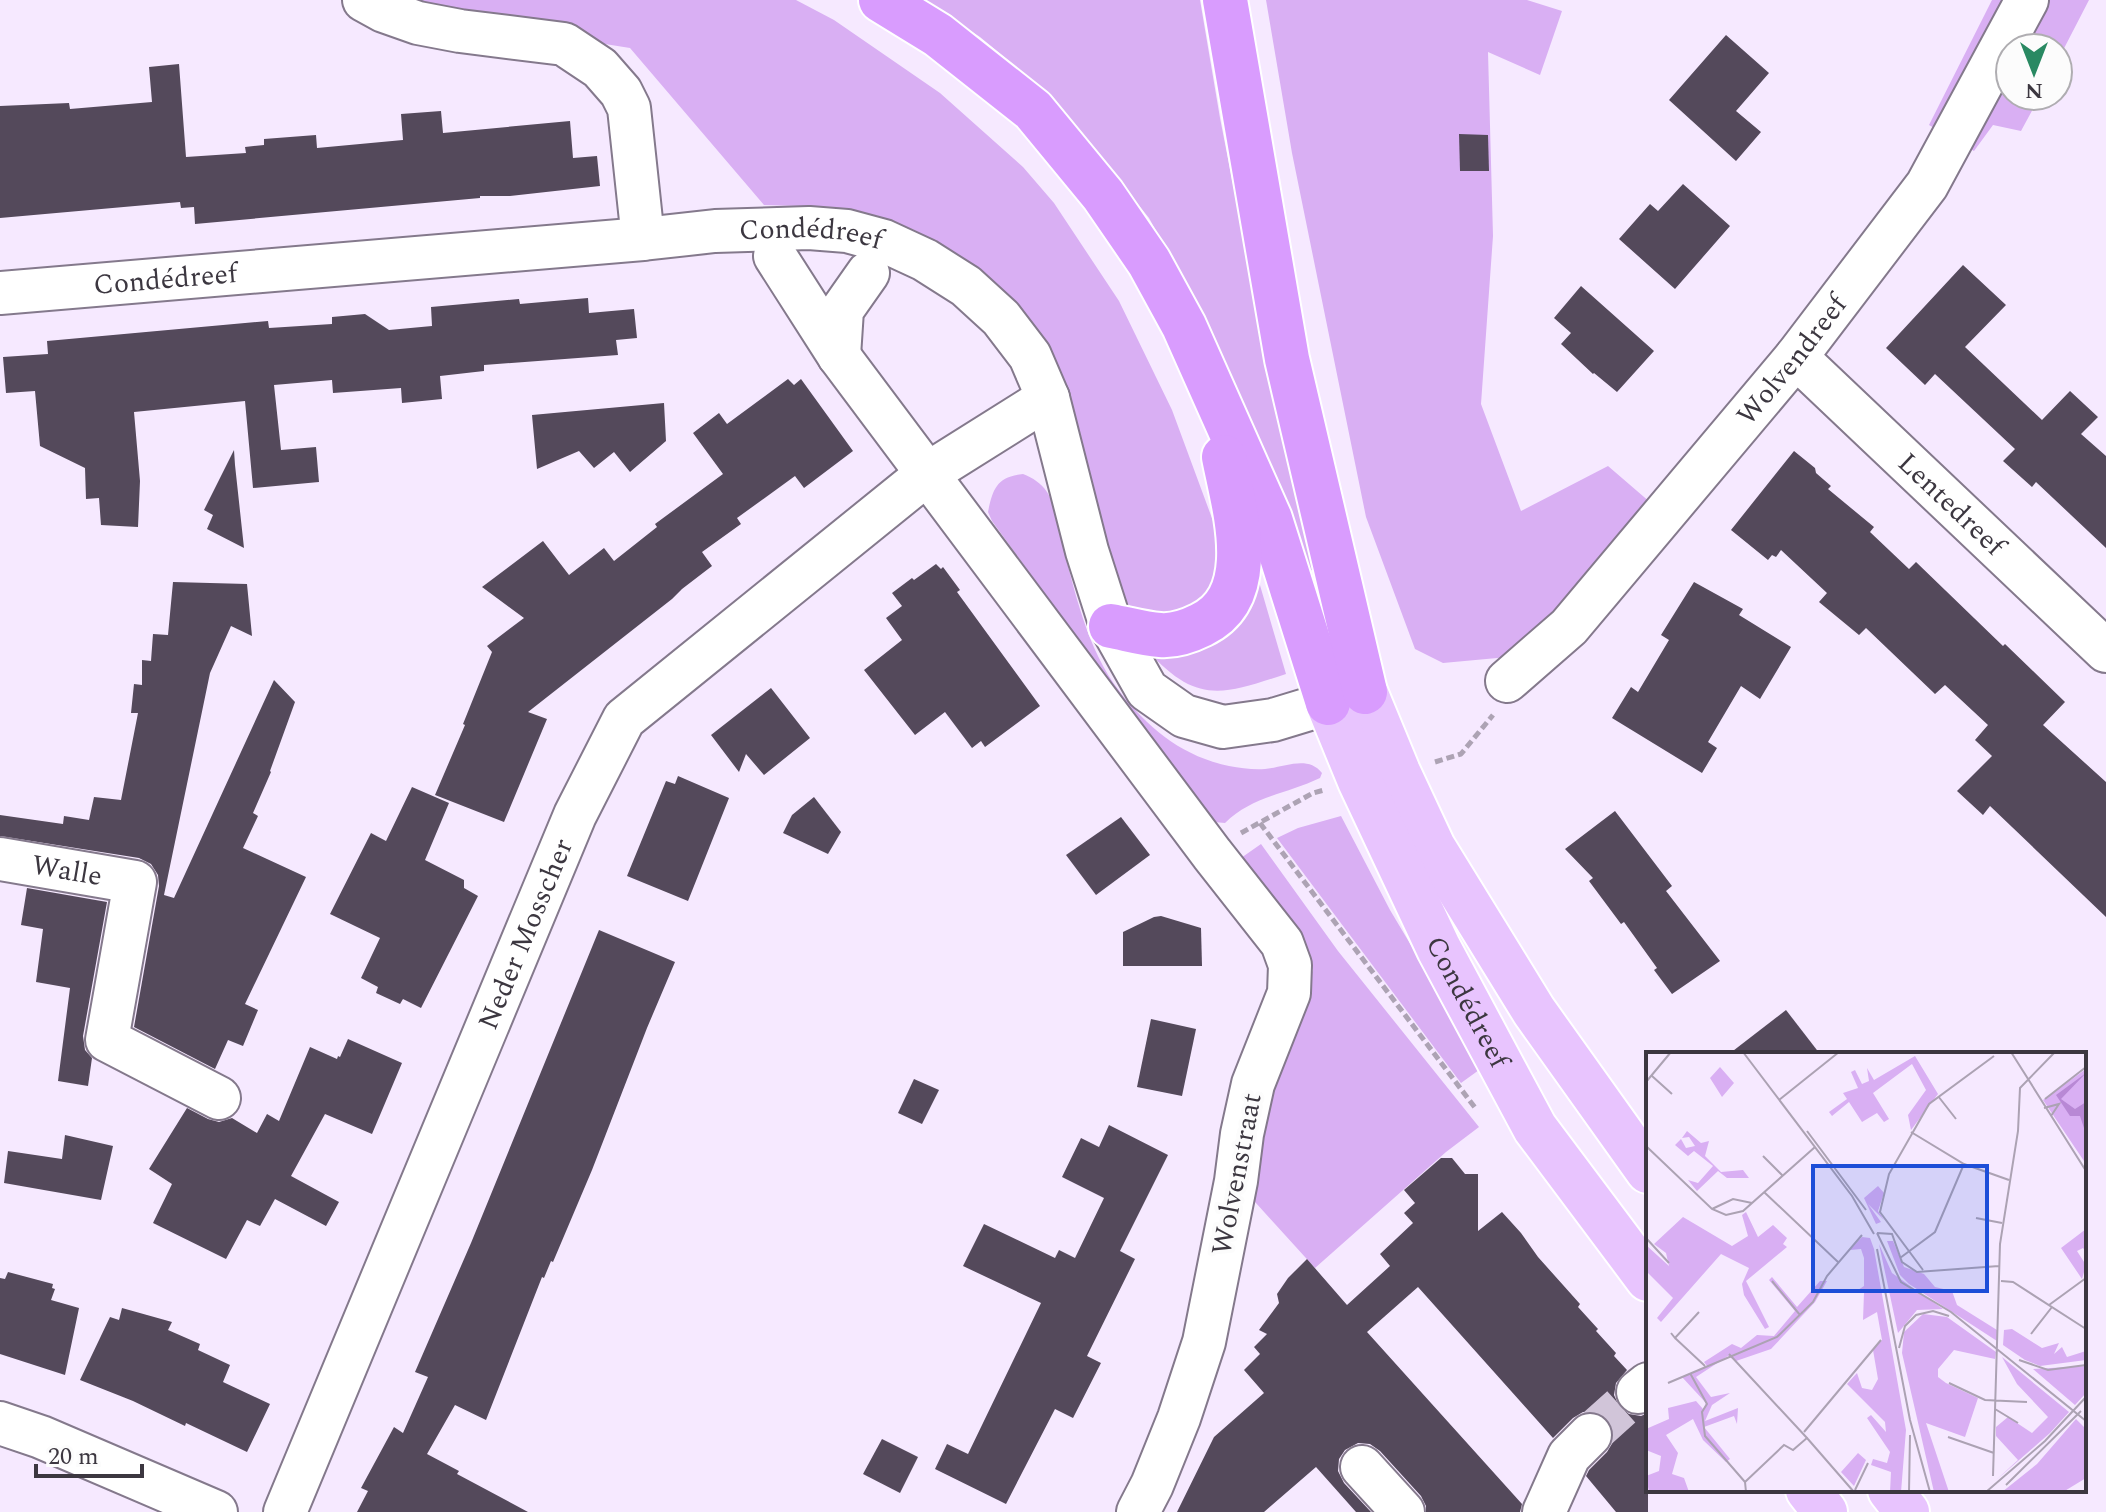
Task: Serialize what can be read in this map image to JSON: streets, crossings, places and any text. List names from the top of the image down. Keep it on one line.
{"streets":{"main road":["Condédreef"],"street":["Wolvendreef","Lentedreef","Walle","Neder Mosscher","Wolvenstraat"]},"crossings":[["Condédreef","Neder Mosscher"],["Condédreef","Wolvenstraat"],["Wolvendreef","Lentedreef"]],"scale_bar":"20 m","north":"bottom"}
